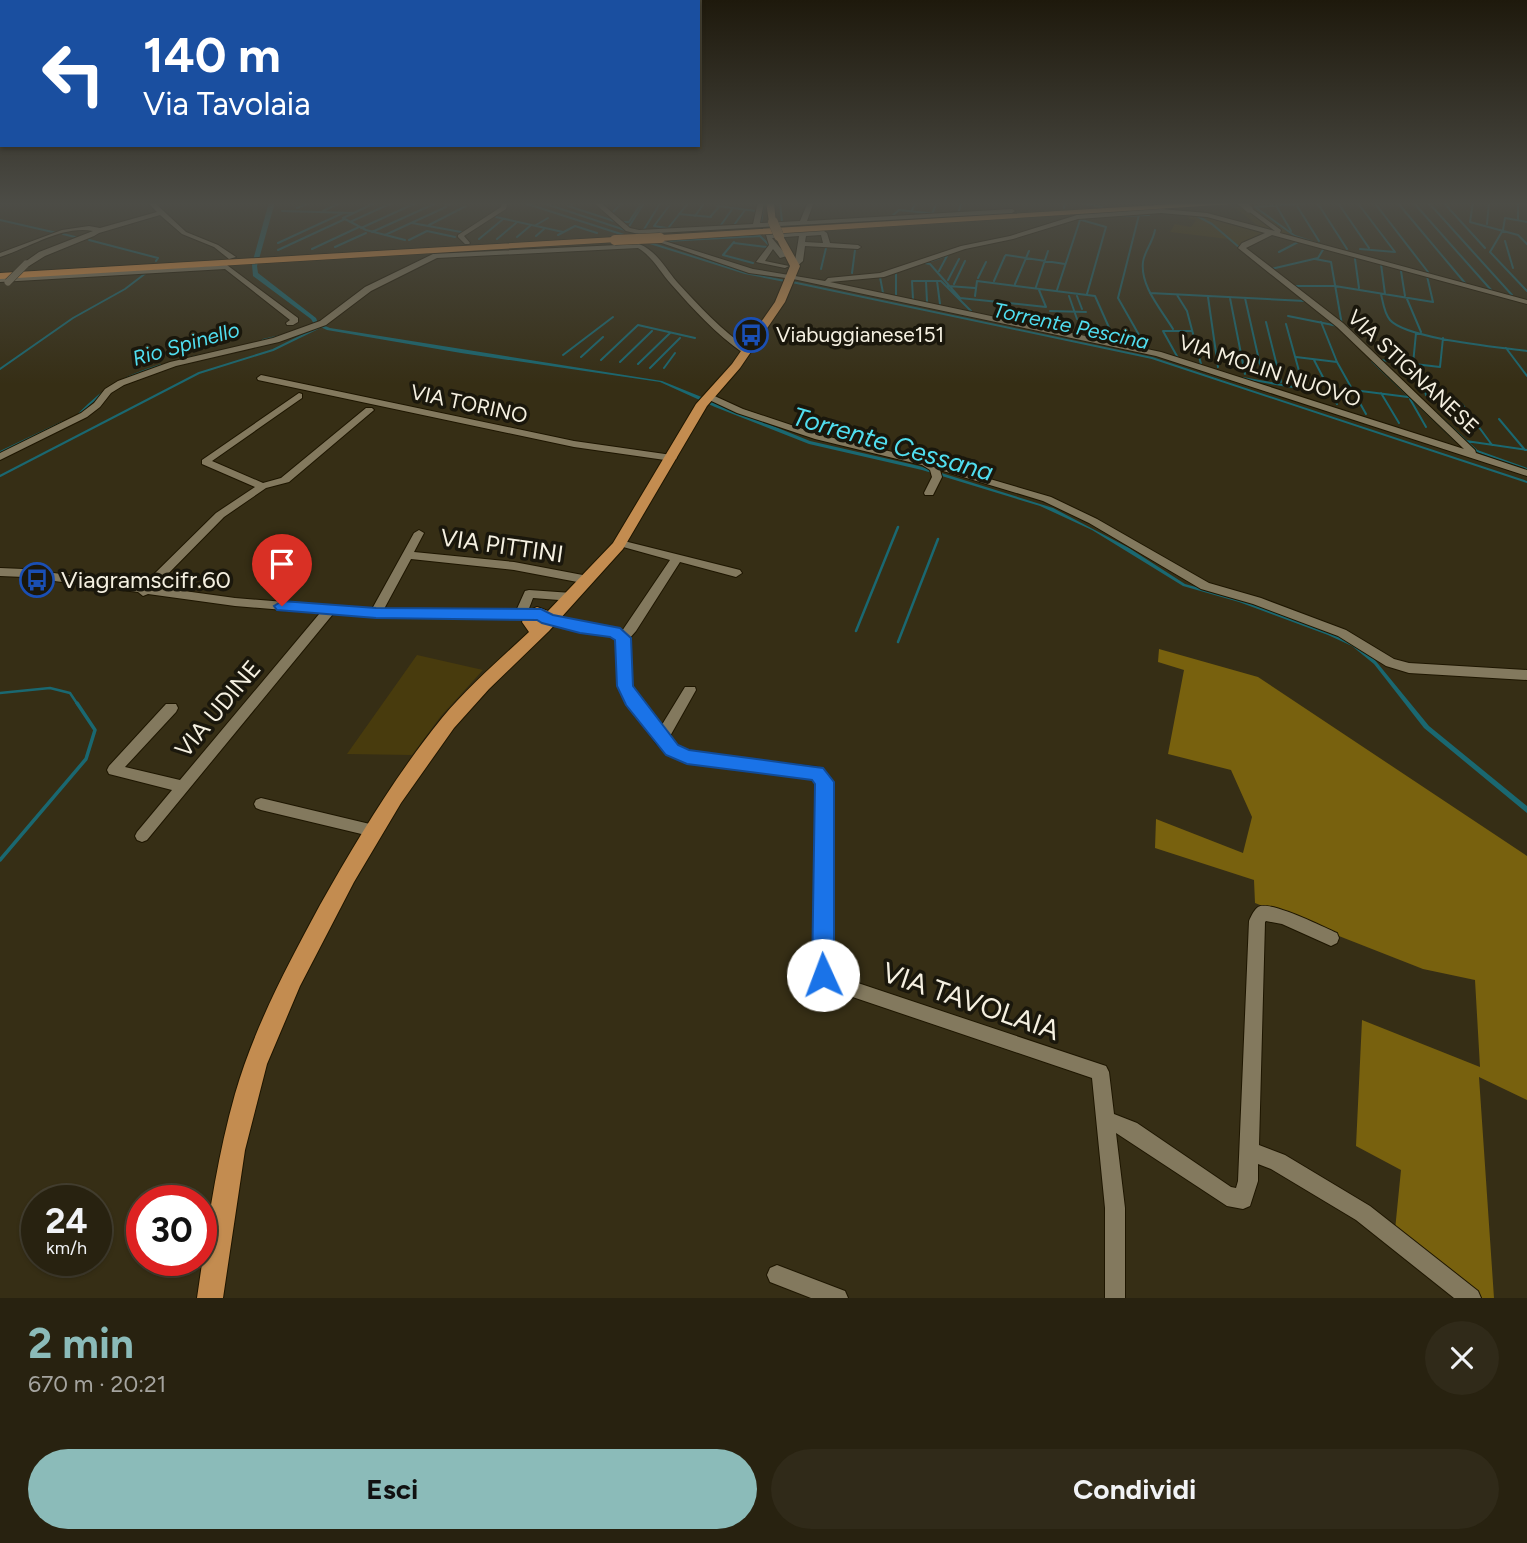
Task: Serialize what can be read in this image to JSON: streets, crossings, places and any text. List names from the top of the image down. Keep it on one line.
{"streets":{"street":["VIA MOLIN NUOVO","VIA STIGNANESE","VIA TORINO","VIA PITTINI","VIA UDINE","VIA TAVOLAIA"]},"crossings":[["VIA MOLIN NUOVO","VIA STIGNANESE"]],"water":["Torrente Pescina","Rio Spinello","Torrente Cessana"],"places":{"bus stop":["Viabuggianese151","Viagramscifr.60"]},"page":{"turn":["140 m","Via Tavolaia"],"speed":"24 km/h","limit":"30","heading":["2 min","670 m · 20:21"],"buttons":["Esci","Condividi"]}}
